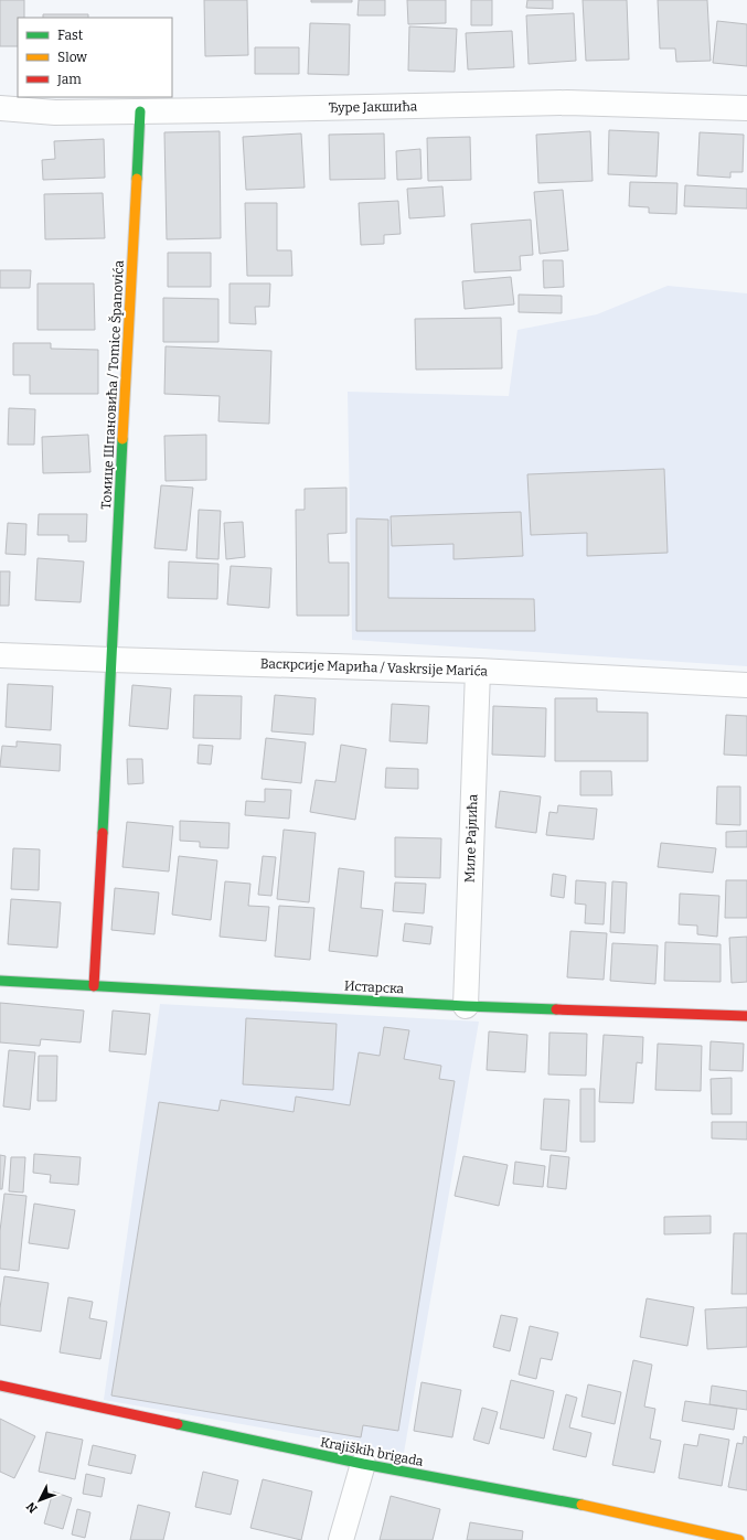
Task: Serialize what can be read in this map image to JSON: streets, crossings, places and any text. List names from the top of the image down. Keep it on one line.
{"streets":{"street":["Ђуре Јакшића","Томице Шпановића / Tomice Španovića","Васкрсије Марића / Vaskrsije Marića","Миле Рајлића","Истарска","Krajiških brigada"]},"crossings":[["Ђуре Јакшића","Томице Шпановића / Tomice Španovića"],["Томице Шпановића / Tomice Španovića","Васкрсије Марића / Vaskrsije Marića"],["Томице Шпановића / Tomice Španovića","Истарска"],["Васкрсије Марића / Vaskrsije Marića","Миле Рајлића"],["Миле Рајлића","Истарска"]],"legend":["Fast","Slow","Jam"],"north":"bottom left"}
